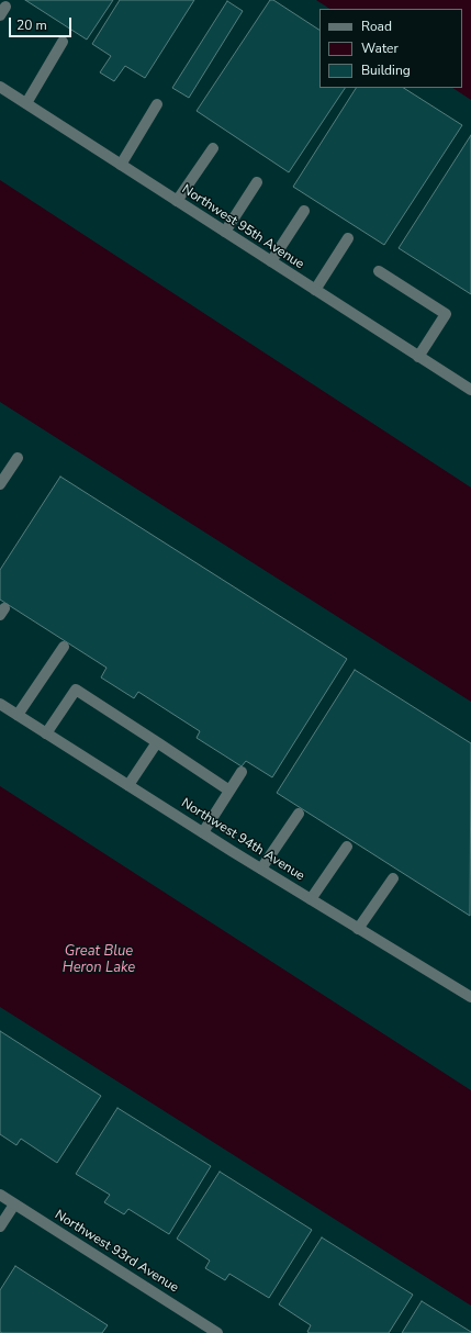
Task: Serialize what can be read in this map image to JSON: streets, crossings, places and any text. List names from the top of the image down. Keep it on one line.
{"streets":{"street":["Northwest 95th Avenue","Northwest 94th Avenue","Northwest 93rd Avenue"]},"water":["Great Blue Heron Lake"],"legend":["Road","Water","Building"],"scale_bar":"20 m"}
